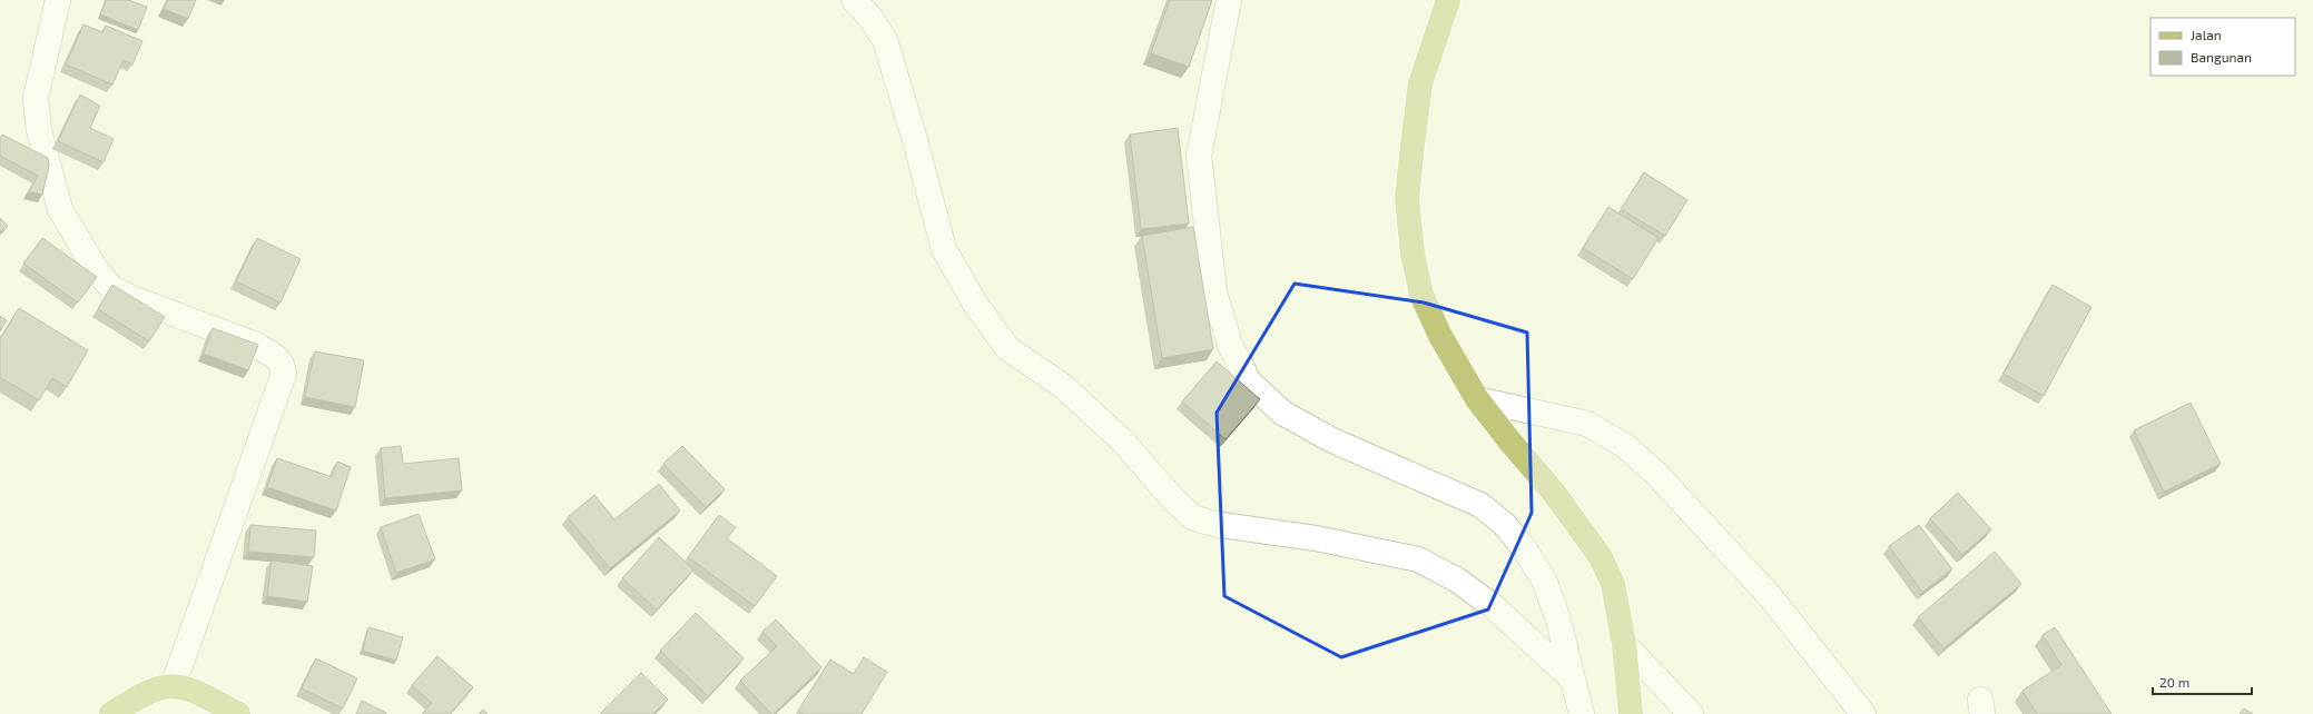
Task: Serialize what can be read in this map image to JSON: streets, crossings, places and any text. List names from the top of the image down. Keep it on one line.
{"legend":["Jalan","Bangunan"],"scale_bar":"20 m"}
